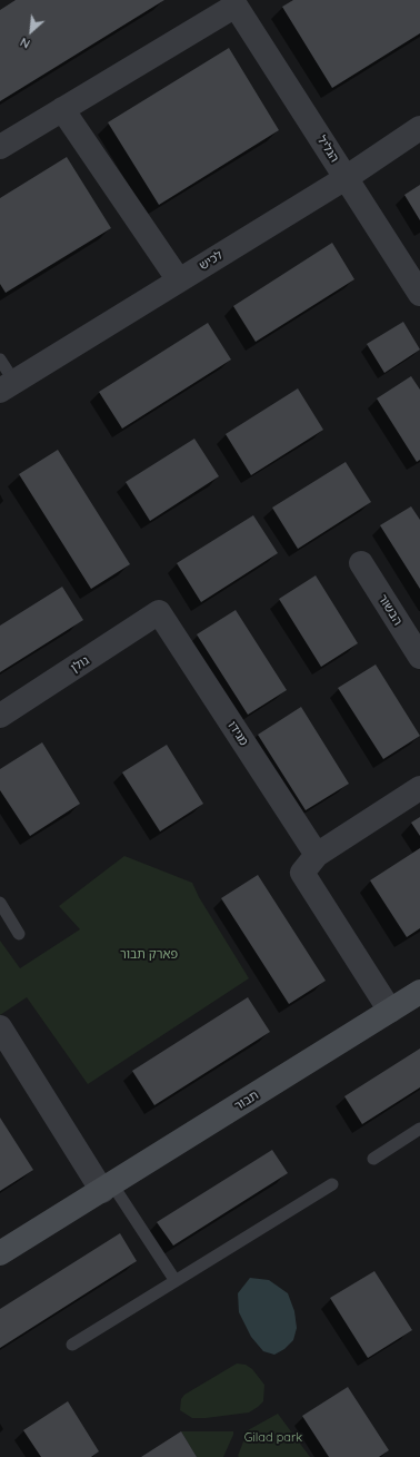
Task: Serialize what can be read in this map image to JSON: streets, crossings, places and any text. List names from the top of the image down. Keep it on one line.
{"streets":{"street":["הגליל","לכיש","הבשור","גולן","מגידו","תבור"]},"crossings":[["הגליל","לכיש"],["גולן","מגידו"]],"parks":["פארק תבור","Gilad park"],"north":"bottom left"}
